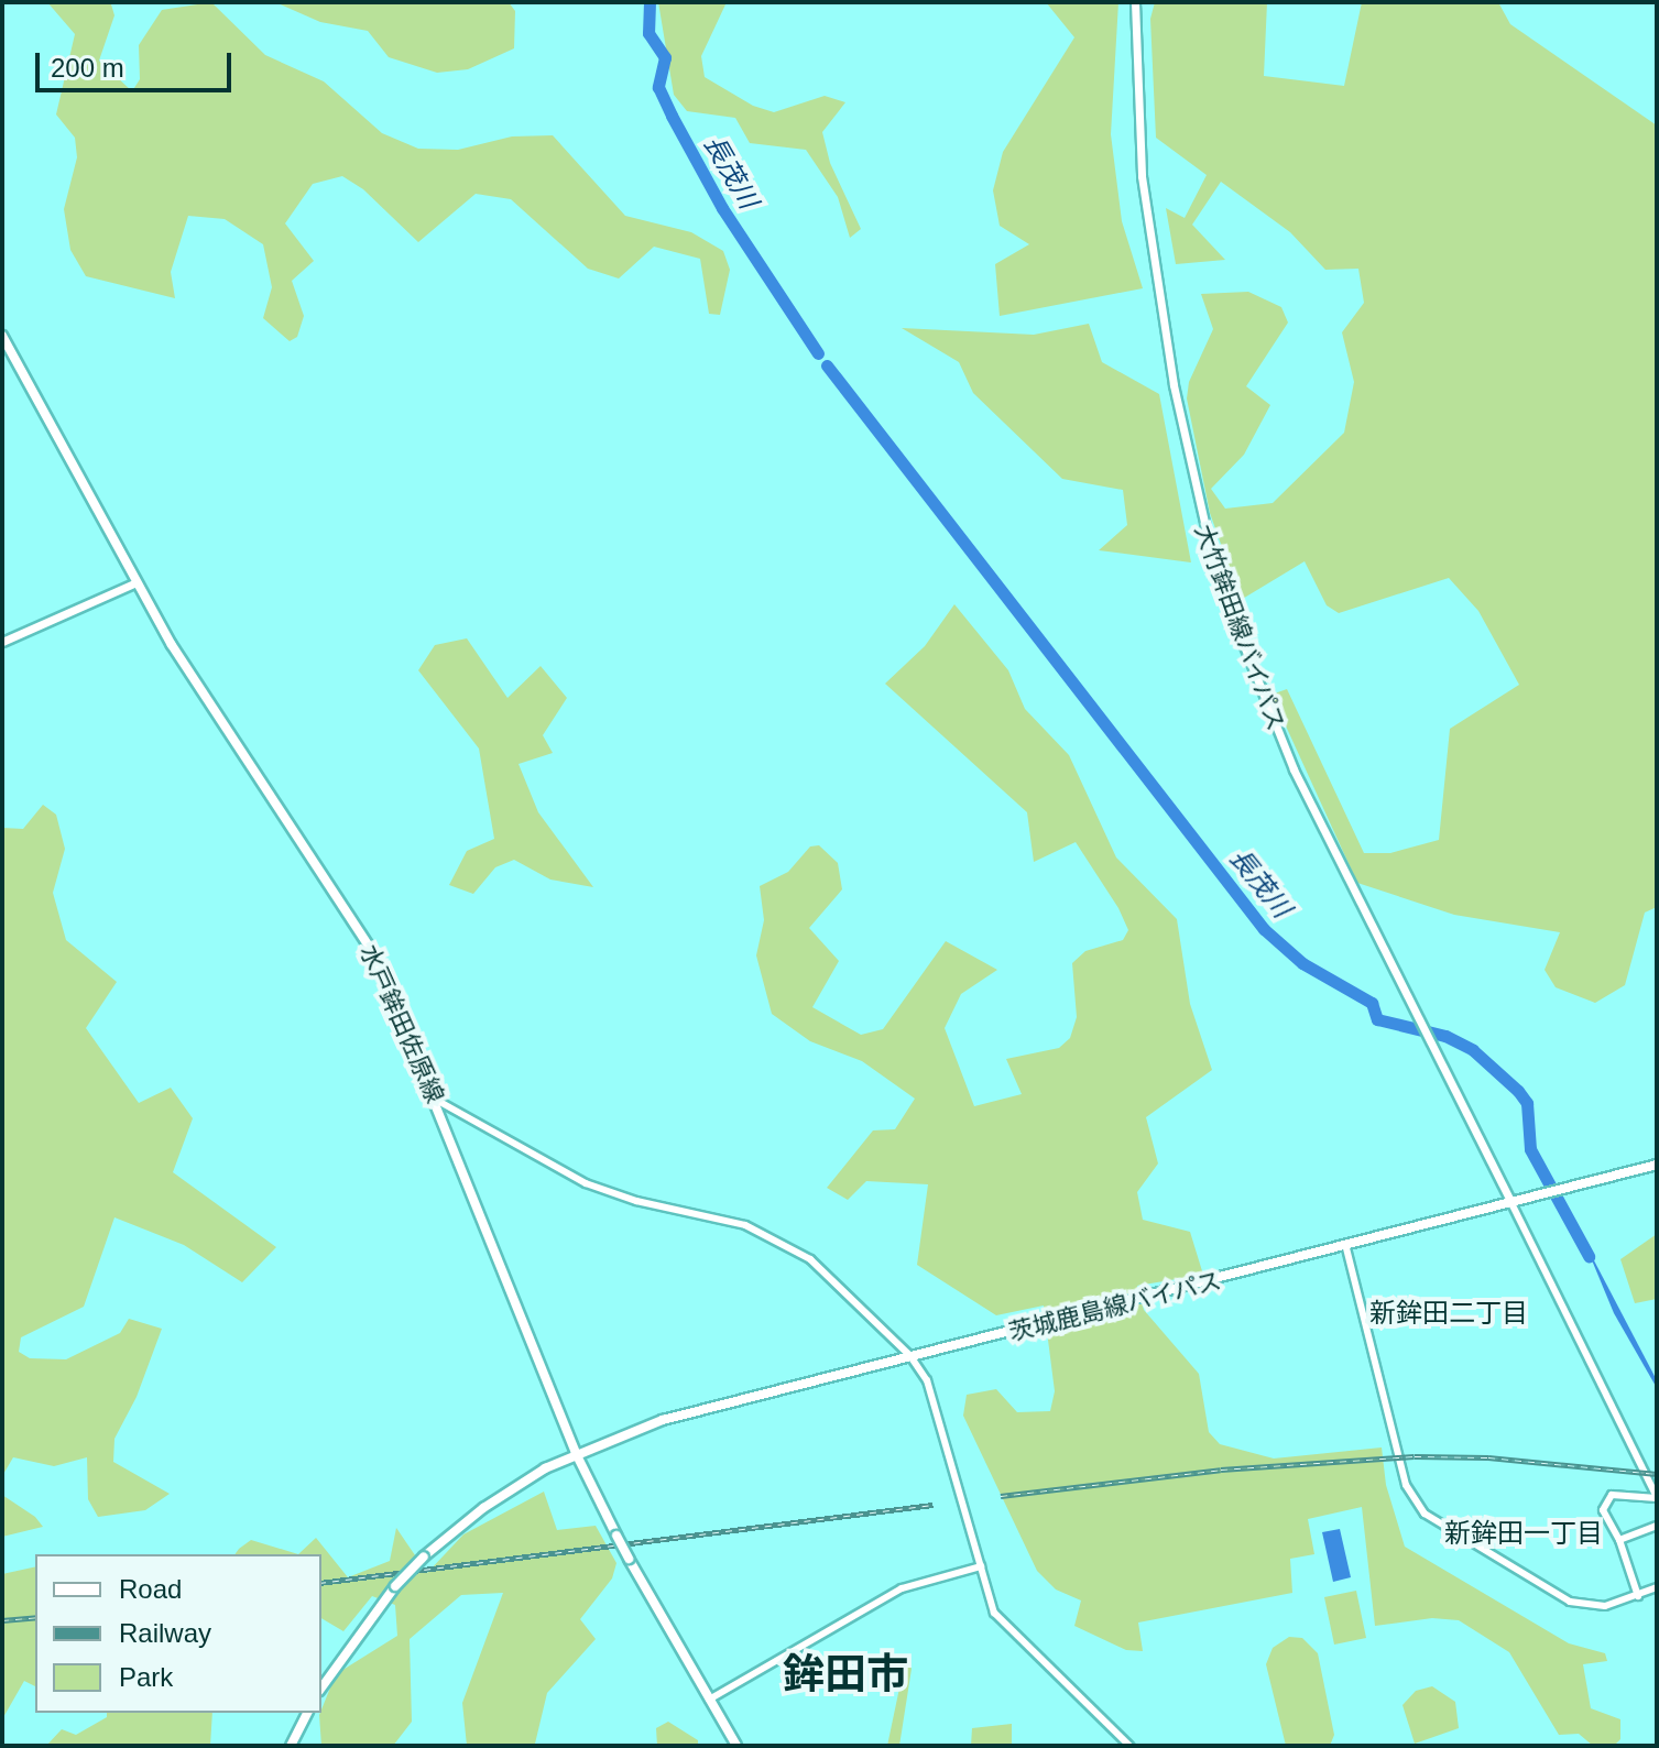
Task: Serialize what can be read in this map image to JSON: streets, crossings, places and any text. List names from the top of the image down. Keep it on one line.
{"streets":{"main road":["大竹鉾田線バイパス","水戸鉾田佐原線","茨城鹿島線バイパス"]},"crossings":[["大竹鉾田線バイパス","茨城鹿島線バイパス"],["水戸鉾田佐原線","茨城鹿島線バイパス"]],"districts":["新鉾田二丁目","新鉾田一丁目","鉾田市"],"water":["長茂川"],"legend":["Road","Railway","Park"],"scale_bar":"200 m"}
